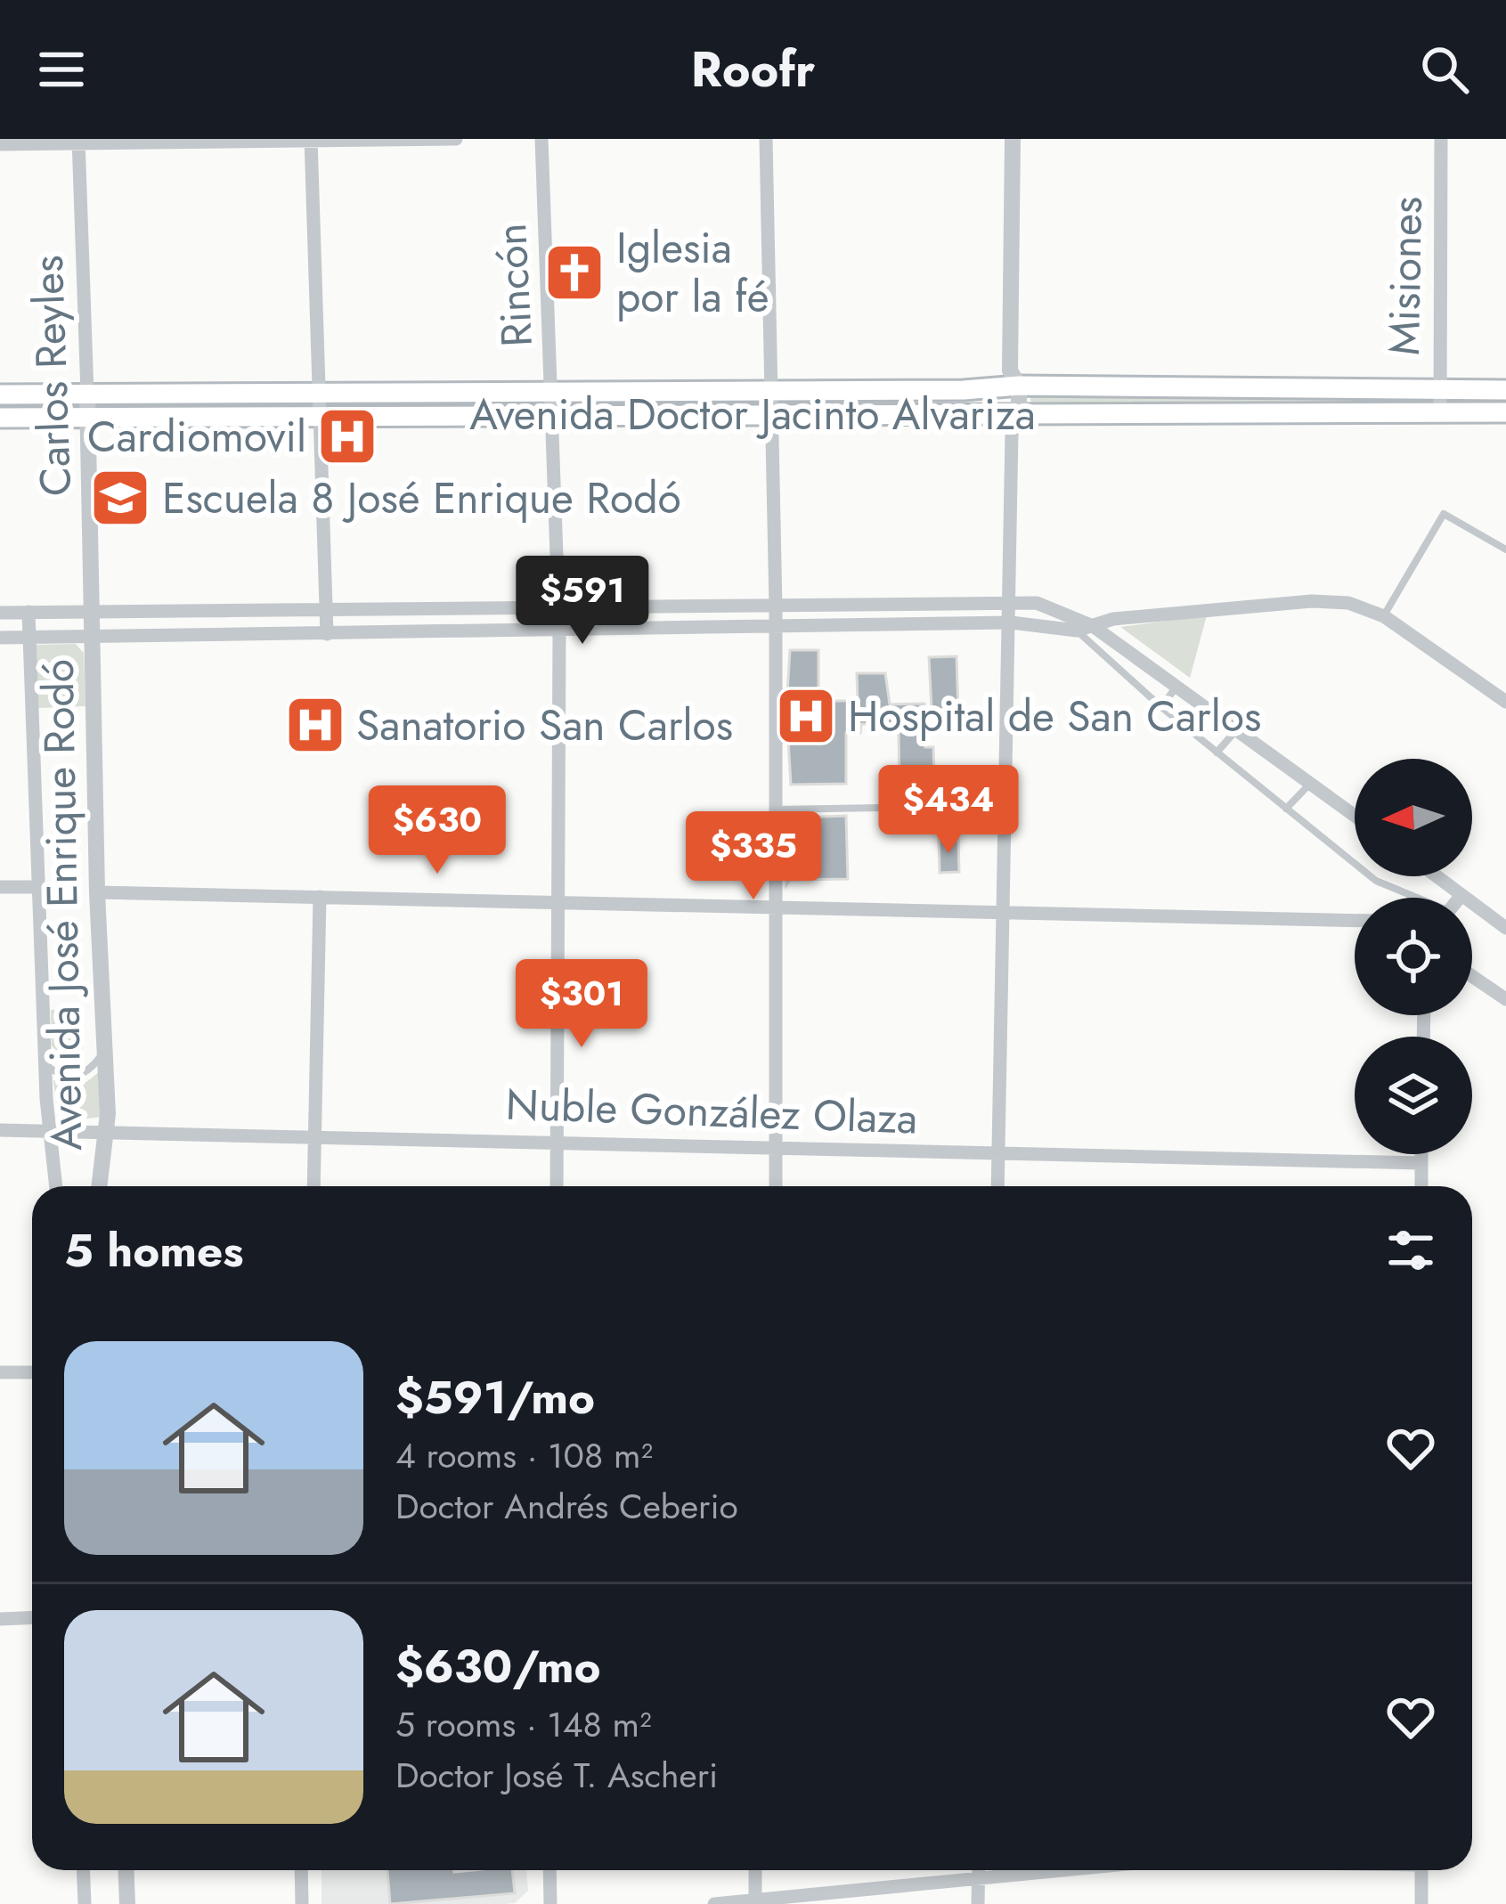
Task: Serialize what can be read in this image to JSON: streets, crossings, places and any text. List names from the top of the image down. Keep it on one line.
{"streets":{"main road":["Avenida Doctor Jacinto Alvariza"],"street":["Misiones","Rincón","Carlos Reyles","Avenida José Enrique Rodó","Nuble González Olaza"]},"crossings":[["Misiones","Avenida Doctor Jacinto Alvariza"],["Rincón","Avenida Doctor Jacinto Alvariza"],["Rincón","Nuble González Olaza"],["Carlos Reyles","Avenida Doctor Jacinto Alvariza"],["Carlos Reyles","Avenida José Enrique Rodó"],["Avenida José Enrique Rodó","Nuble González Olaza"]],"places":{"church":["Iglesia por la fé"],"hospital":["Cardiomovil","Hospital de San Carlos","Sanatorio San Carlos"],"school or university":["Escuela 8 José Enrique Rodó"]},"north":"left","page":{"header":"Roofr","price":["$591","$434","$630","$335","$301"],"heading":"5 homes","list":[{"name":"$591/mo","note":"4 rooms · 108 m² · Doctor Andrés Ceberio"},{"name":"$630/mo","note":"5 rooms · 148 m² · Doctor José T. Ascheri"}]}}
